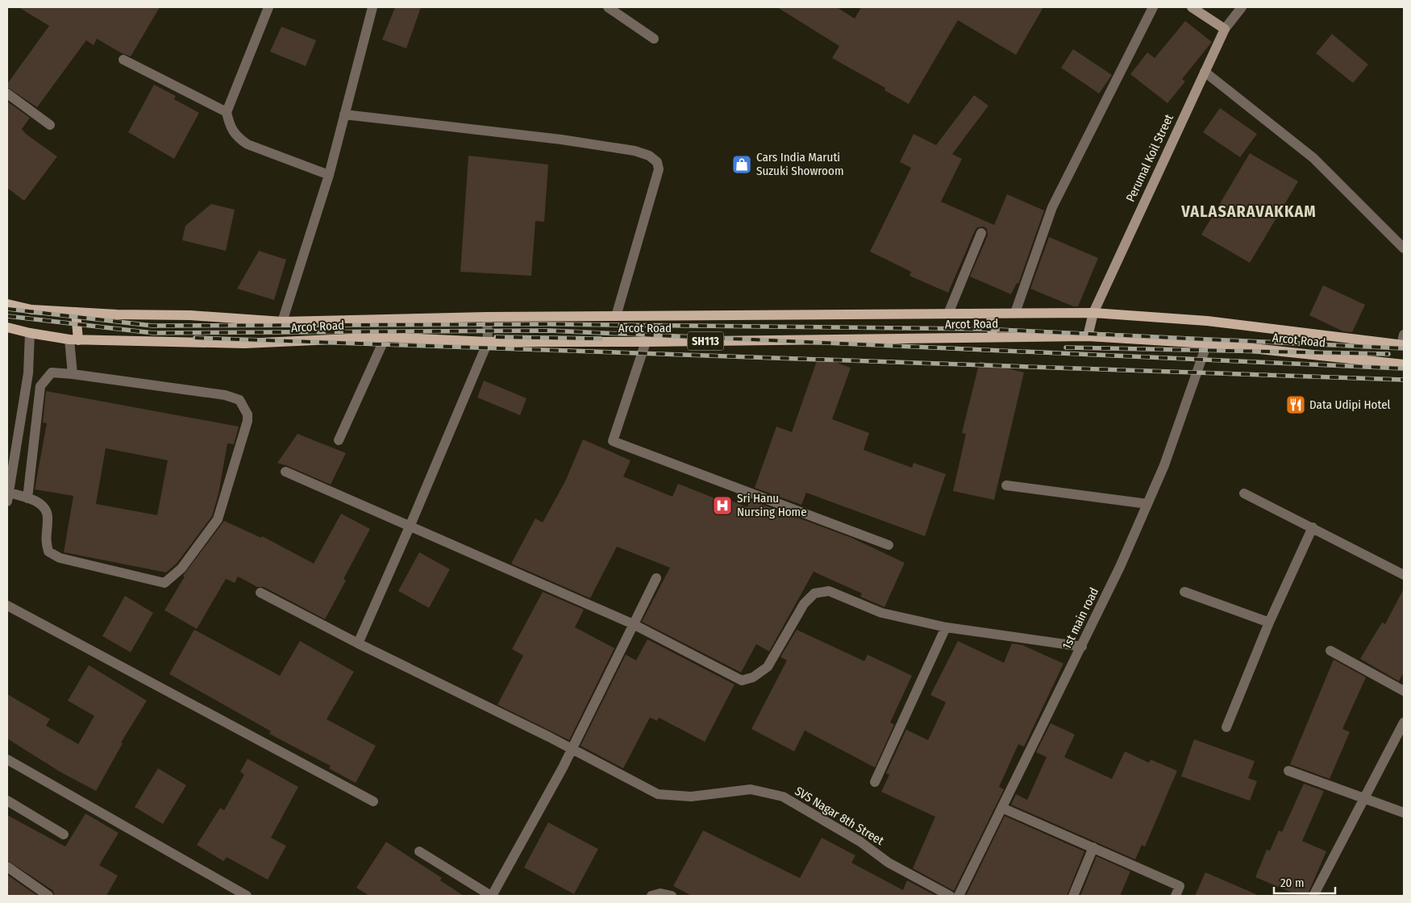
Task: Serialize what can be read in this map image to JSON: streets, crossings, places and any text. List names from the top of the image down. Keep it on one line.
{"streets":{"main road":["Arcot Road","SH113"],"street":["Perumal Koil Street","1st main road","SVS Nagar 8th Street"]},"crossings":[["Perumal Koil Street","Arcot Road"],["Arcot Road","1st main road"]],"districts":["VALASARAVAKKAM"],"places":{"shop":["Cars India Maruti Suzuki Showroom"],"restaurant":["Data Udipi Hotel"],"hospital":["Sri Hanu Nursing Home"]},"scale_bar":"20 m"}
